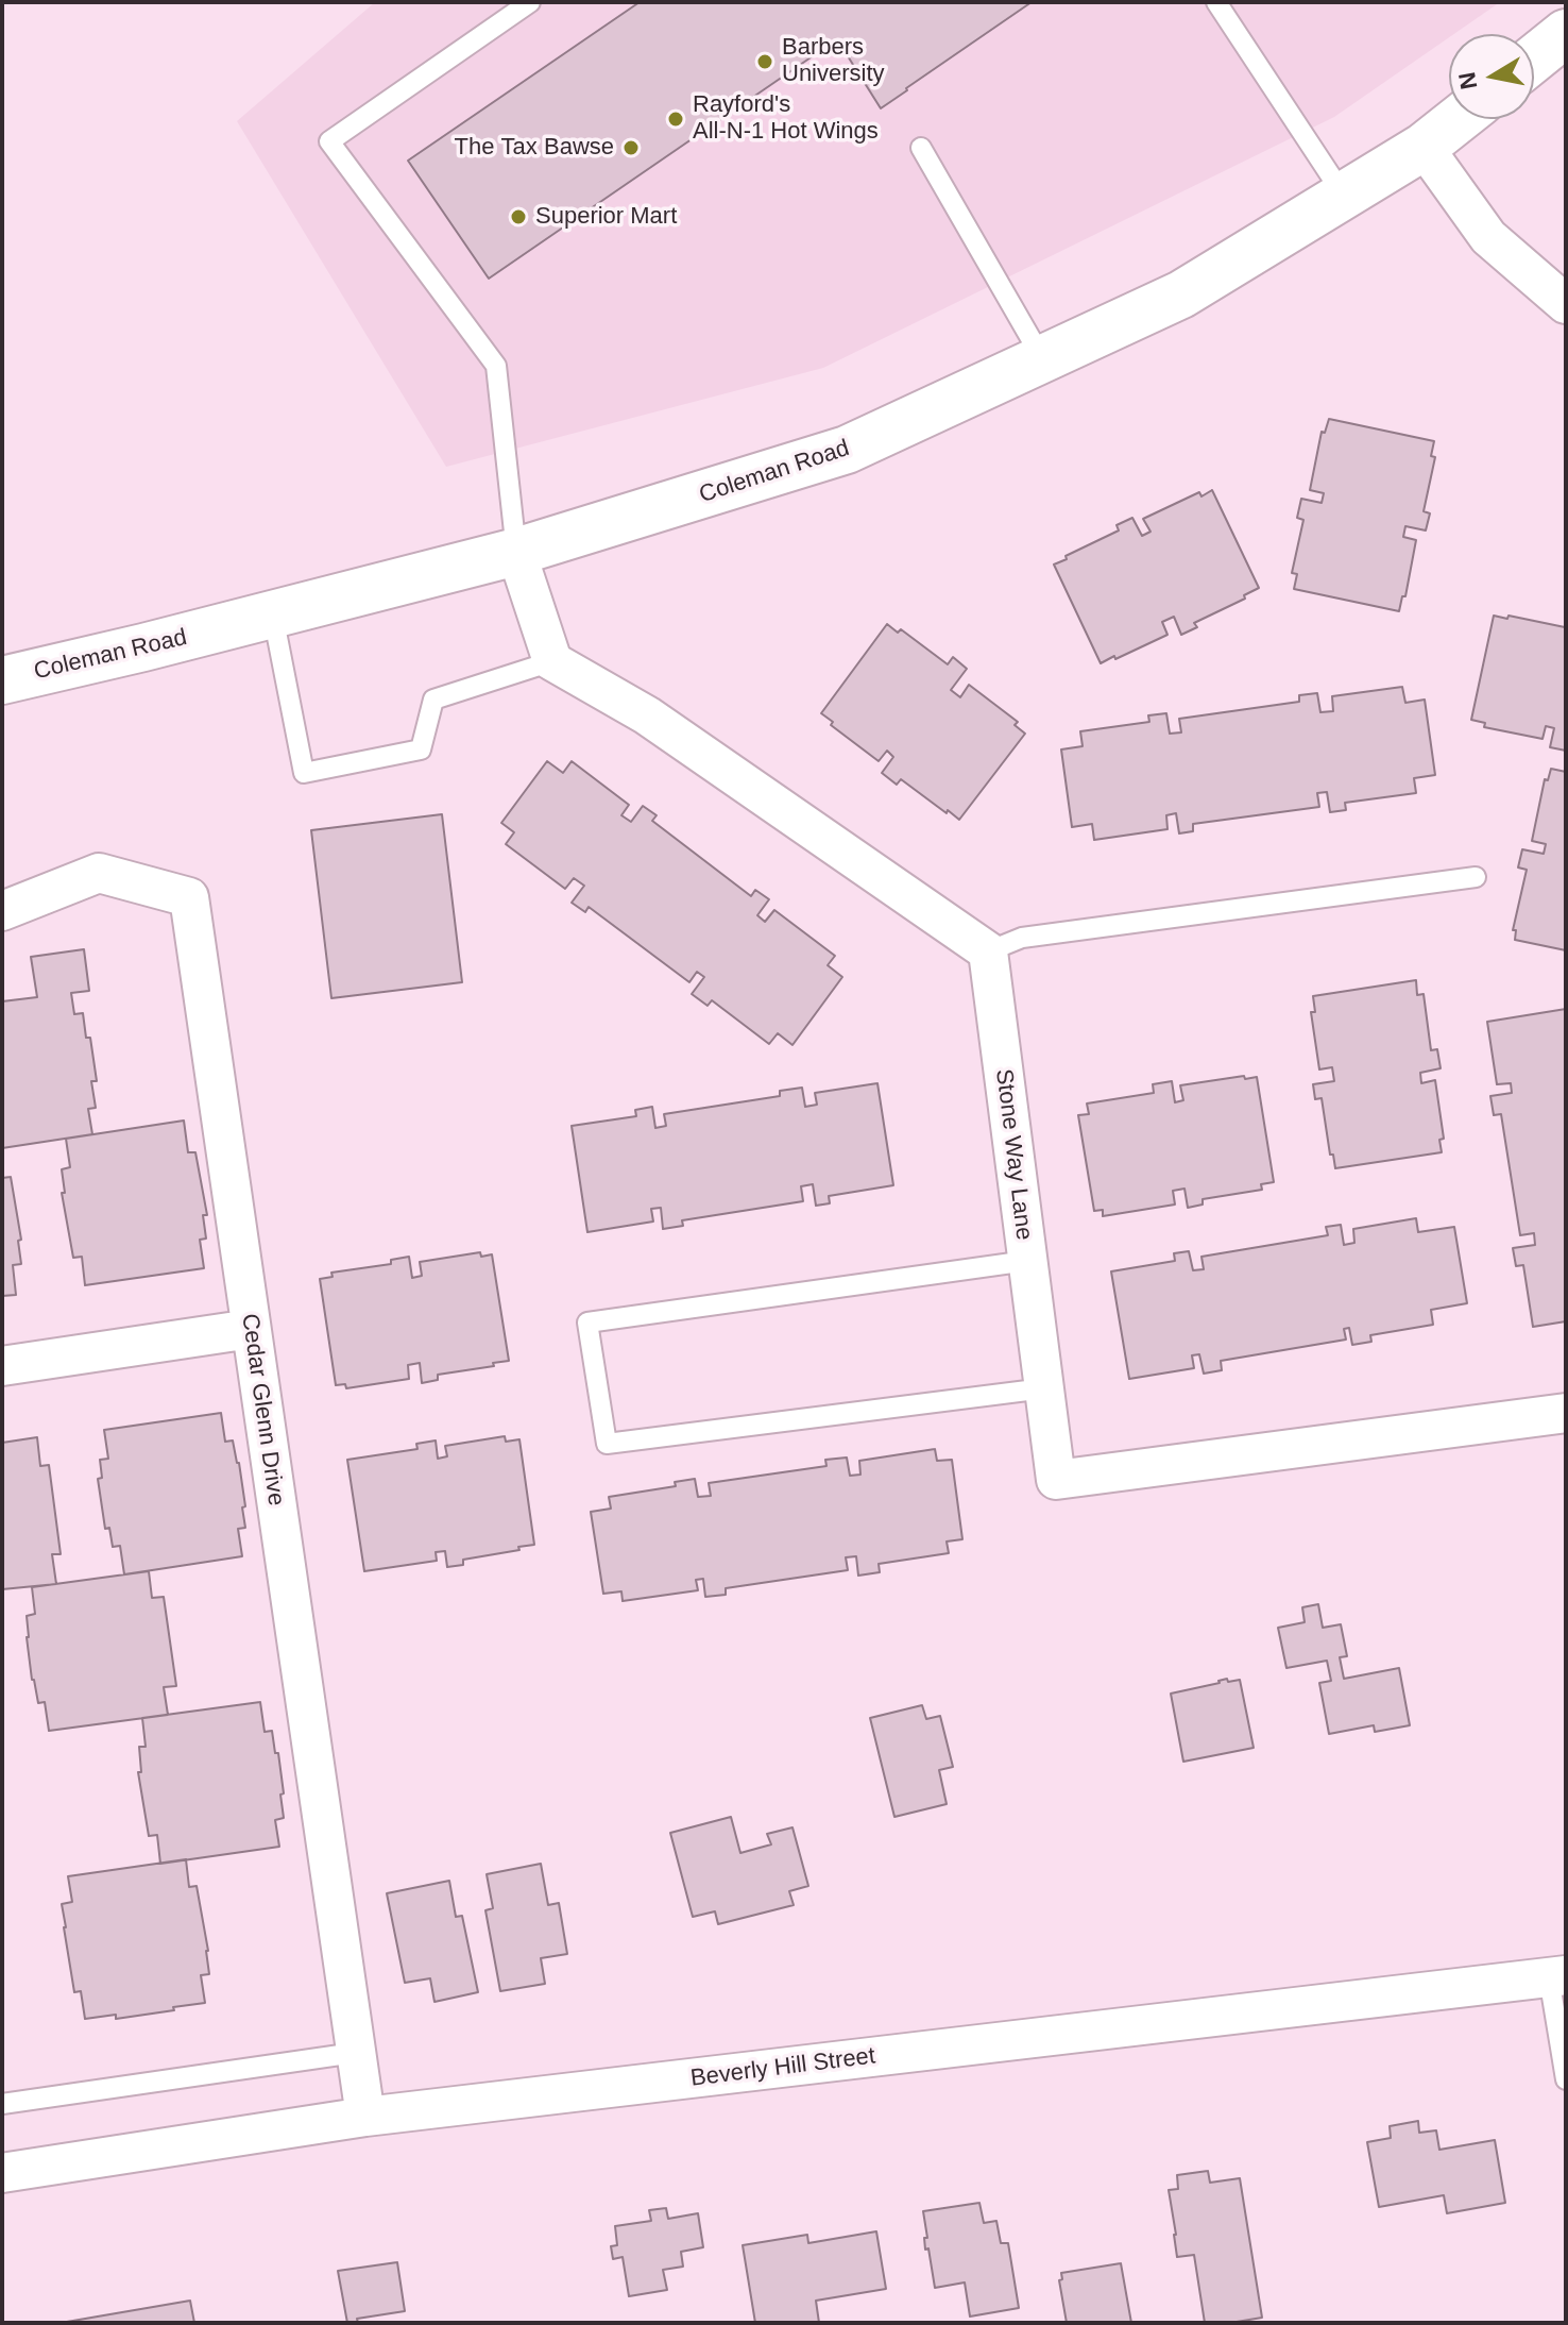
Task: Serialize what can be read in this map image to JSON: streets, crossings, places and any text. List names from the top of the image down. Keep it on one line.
{"streets":{"main road":["Coleman Road"],"street":["Stone Way Lane","Cedar Glenn Drive","Beverly Hill Street"]},"crossings":[["Cedar Glenn Drive","Beverly Hill Street"]],"places":["Barbers University","Rayford's All-N-1 Hot Wings","The Tax Bawse","Superior Mart"],"north":"left"}
